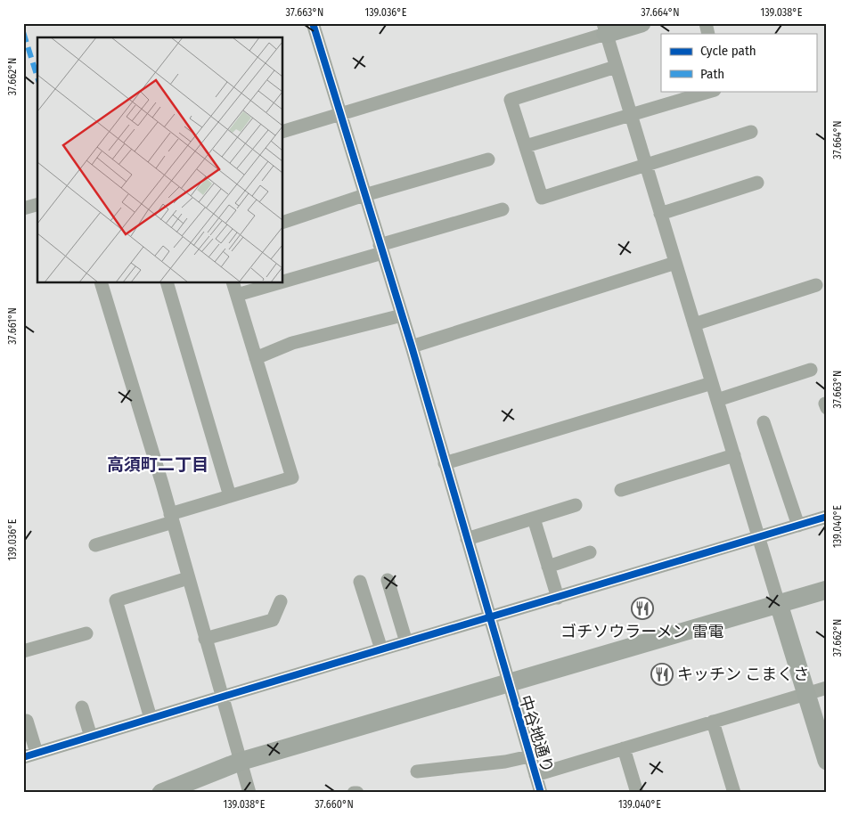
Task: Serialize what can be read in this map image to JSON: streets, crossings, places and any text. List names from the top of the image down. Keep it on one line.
{"streets":{"street":["中谷地通り"]},"districts":["高須町二丁目"],"places":{"restaurant":["ゴチソウラーメン 雷電","キッチン こまくさ"]},"legend":["Cycle path","Path"],"coordinates":["37.663°N","139.036°E","37.664°N","139.038°E","37.662°N","37.661°N","139.040°E","37.660°N"]}
